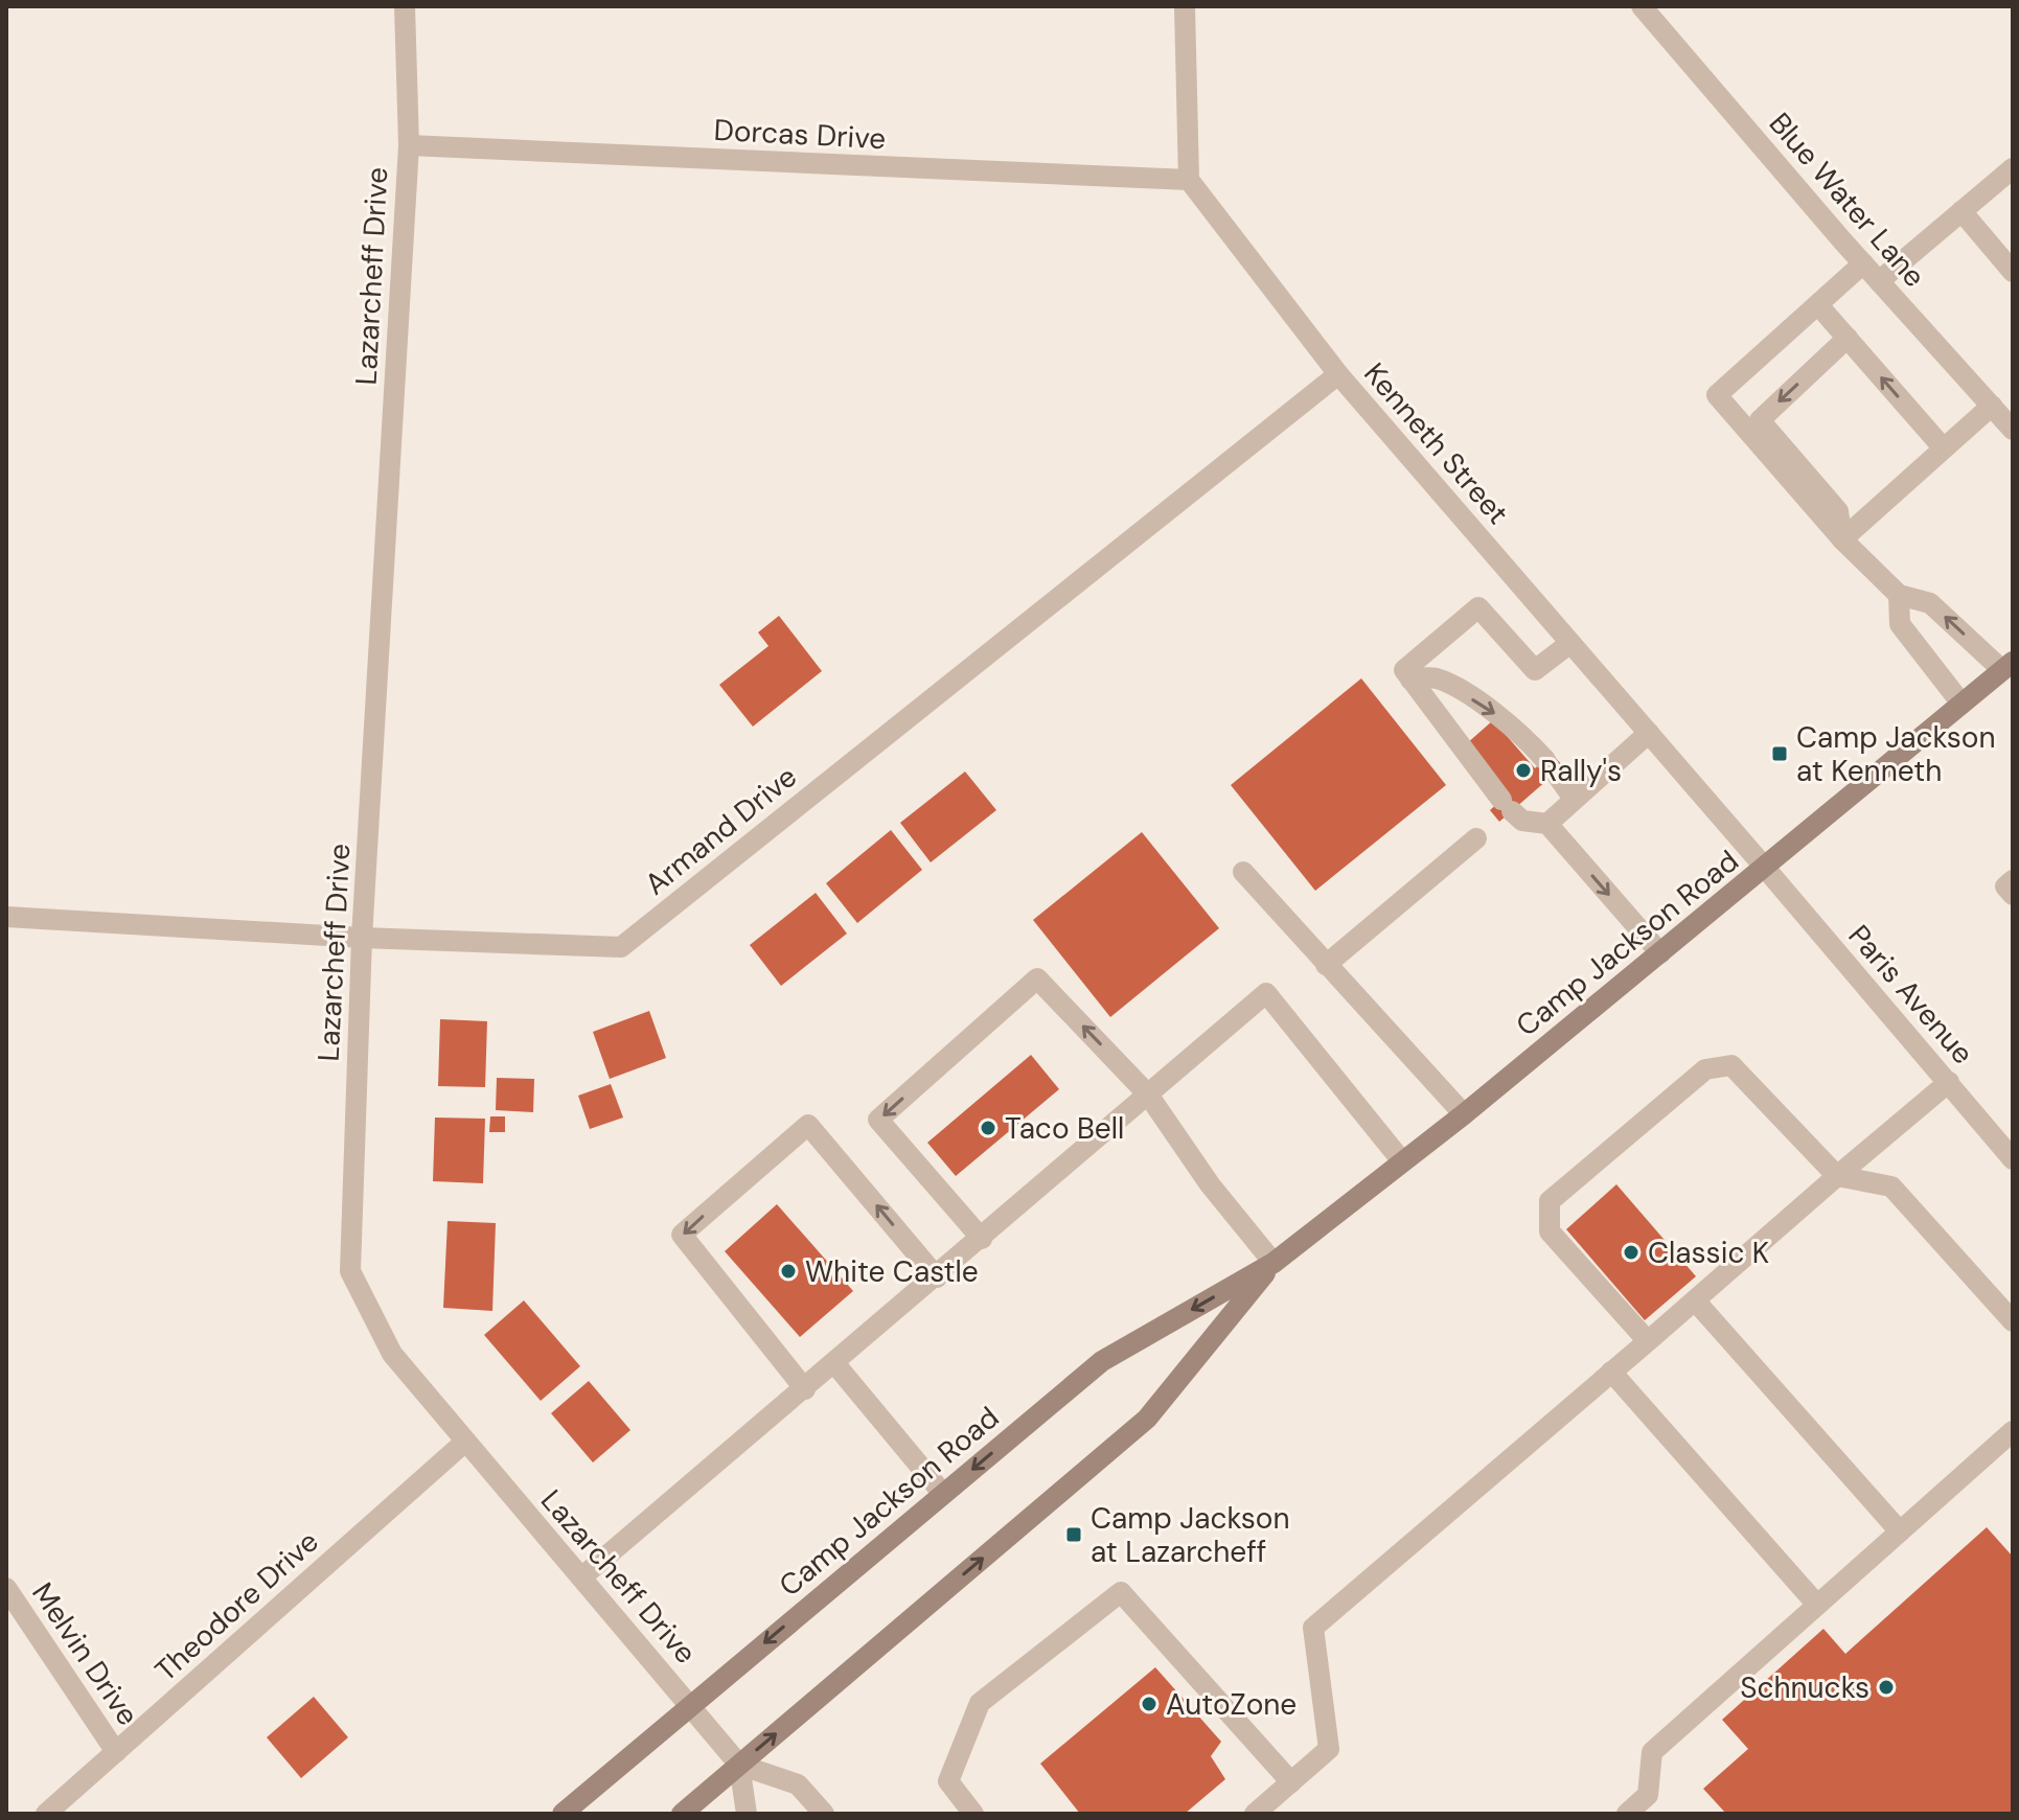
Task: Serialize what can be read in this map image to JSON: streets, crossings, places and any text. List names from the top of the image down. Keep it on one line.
{"streets":{"main road":["Camp Jackson Road"],"street":["Dorcas Drive","Blue Water Lane","Lazarcheff Drive","Kenneth Street","Armand Drive","Paris Avenue","Theodore Drive","Melvin Drive"]},"crossings":[["Dorcas Drive","Lazarcheff Drive"],["Dorcas Drive","Kenneth Street"],["Lazarcheff Drive","Armand Drive"],["Lazarcheff Drive","Camp Jackson Road"],["Lazarcheff Drive","Theodore Drive"],["Kenneth Street","Armand Drive"],["Kenneth Street","Camp Jackson Road"],["Kenneth Street","Paris Avenue"],["Camp Jackson Road","Paris Avenue"],["Theodore Drive","Melvin Drive"]],"places":{"transit":["Camp Jackson at Kenneth","Camp Jackson at Lazarcheff"],"other":["Rally's","Taco Bell","Classic K","White Castle","Schnucks","AutoZone"]}}
